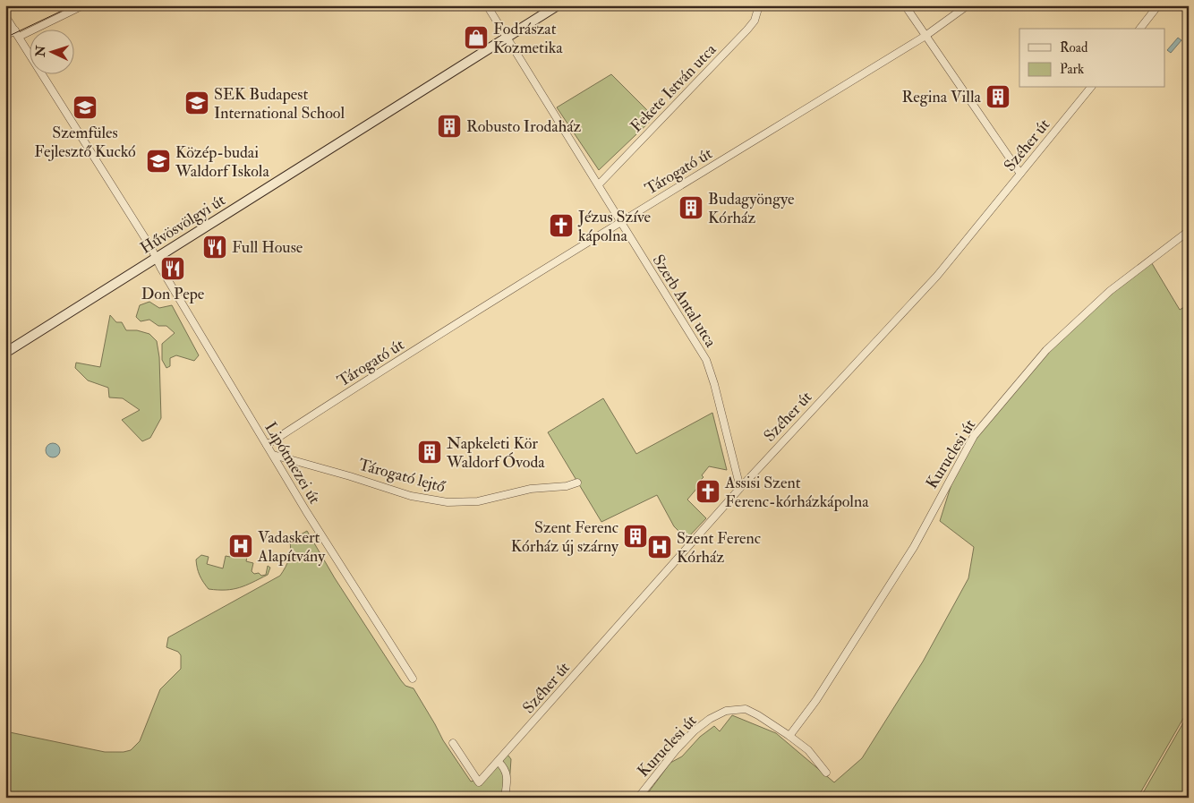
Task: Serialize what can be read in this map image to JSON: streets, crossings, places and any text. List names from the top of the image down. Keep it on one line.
{"streets":{"main road":["Hűvösvölgyi út"],"street":["Fekete István utca","Széher út","Tárogató út","Szerb Antal utca","Kuruclesi út","Lipótmezei út","Tárogató lejtő"]},"crossings":[["Fekete István utca","Szerb Antal utca"],["Széher út","Szerb Antal utca"],["Tárogató út","Szerb Antal utca"],["Tárogató út","Lipótmezei út"],["Hűvösvölgyi út","Szerb Antal utca"],["Hűvösvölgyi út","Lipótmezei út"],["Lipótmezei út","Tárogató lejtő"]],"places":{"shop":["Fodrászat Kozmetika"],"building":["Regina Villa","Robusto Irodaház","Budagyöngye Kórház","Napkeleti Kör Waldorf Óvoda","Szent Ferenc Kórház új szárny"],"school or university":["SEK Budapest International School","Szemfüles Fejlesztő Kuckó","Közép-budai Waldorf Iskola"],"church":["Jézus Szíve kápolna","Assisi Szent Ferenc-kórházkápolna"],"restaurant":["Full House","Don Pepe"],"hospital":["Vadaskert Alapítvány","Szent Ferenc Kórház"]},"legend":["Road","Park"],"north":"left"}
